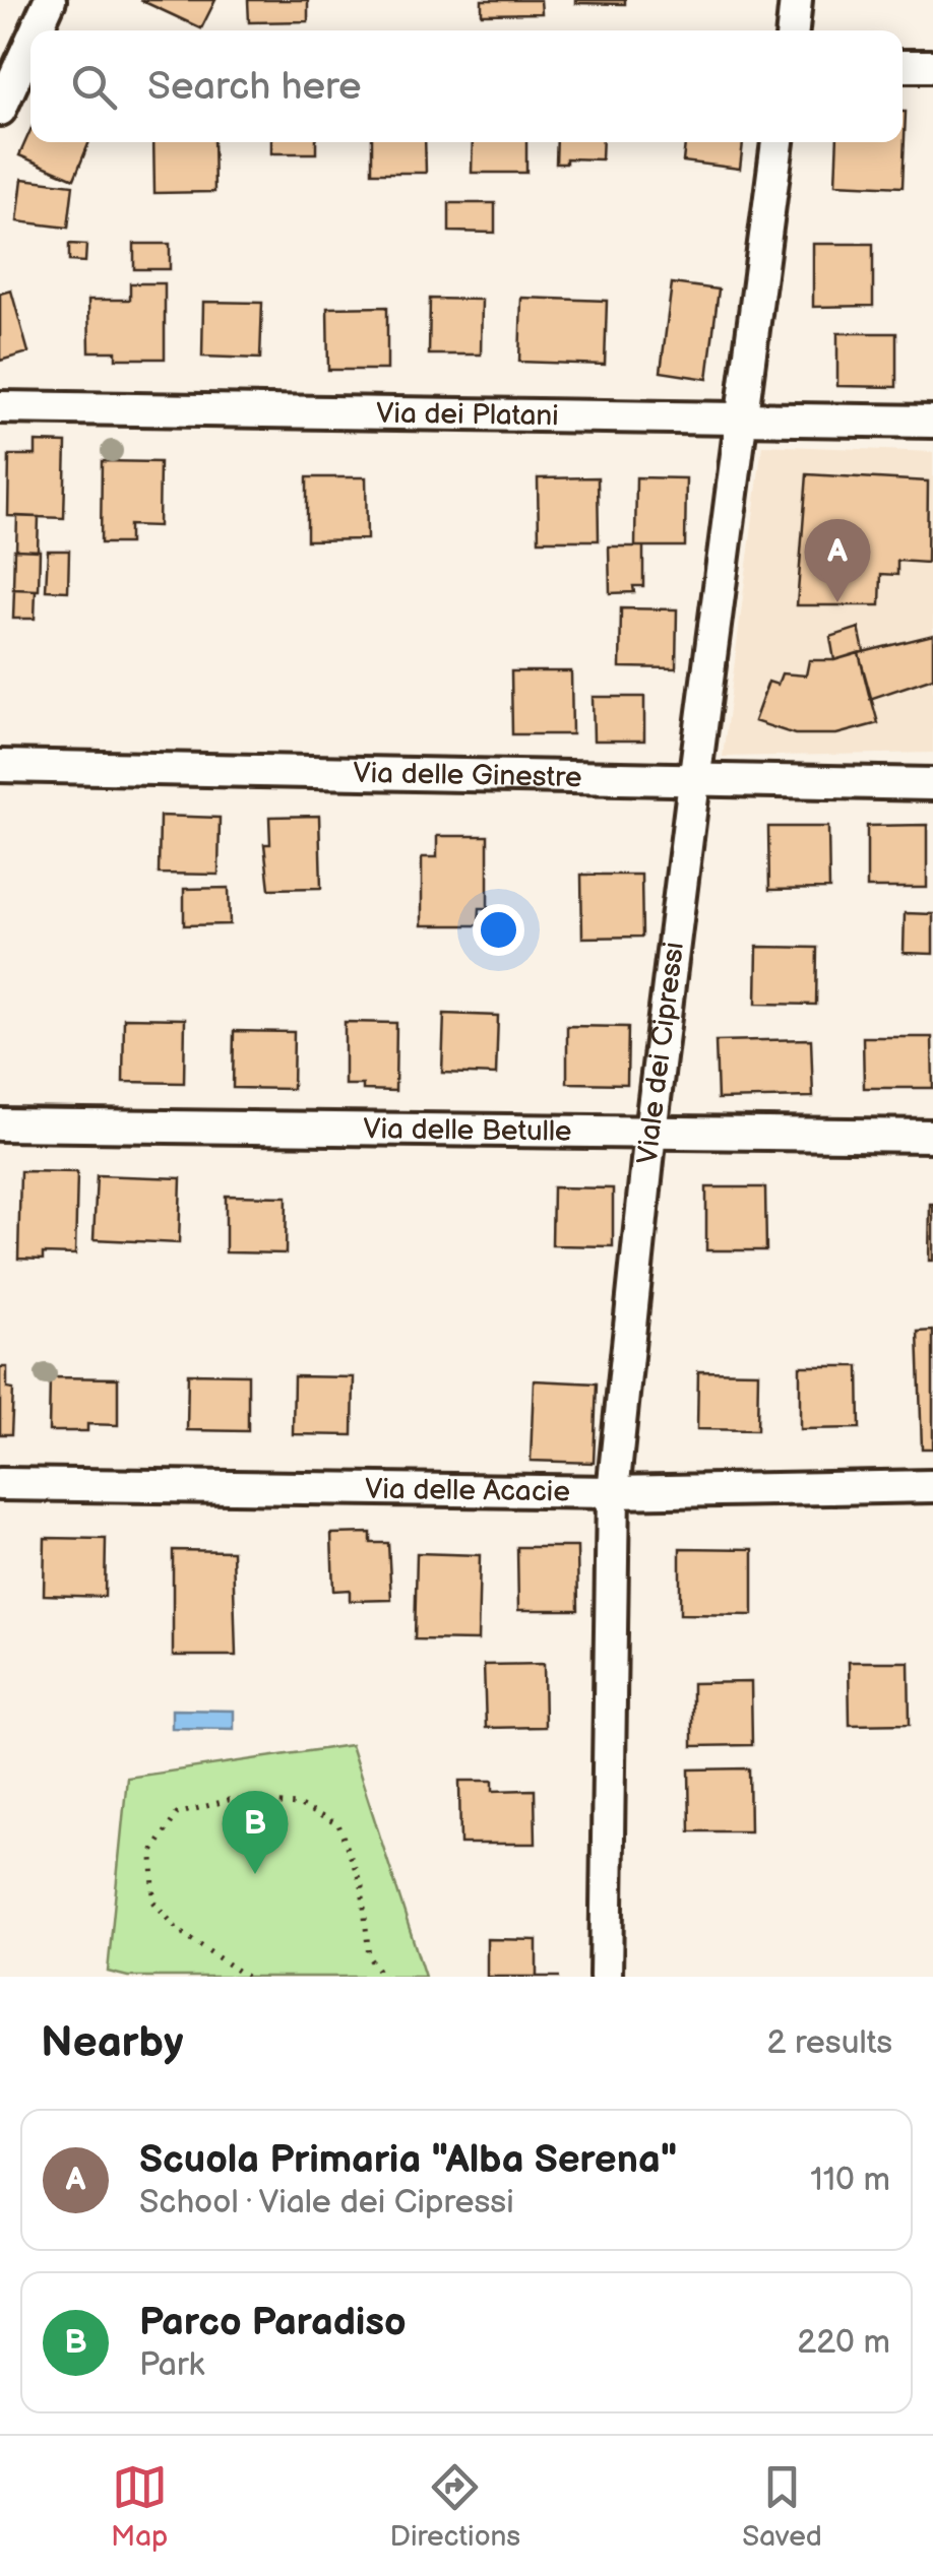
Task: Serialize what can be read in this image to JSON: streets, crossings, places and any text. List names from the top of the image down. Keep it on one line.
{"streets":{"street":["Via dei Platani","Via delle Ginestre","Viale dei Cipressi","Via delle Betulle","Via delle Acacie"]},"crossings":[["Via dei Platani","Viale dei Cipressi"],["Via delle Ginestre","Viale dei Cipressi"],["Viale dei Cipressi","Via delle Betulle"],["Viale dei Cipressi","Via delle Acacie"]],"page":{"search":"Search here","pins":["A","B"],"heading":["Nearby","2 results"],"list":[{"mark":"A","name":"Scuola Primaria \"Alba Serena\"","note":"School · Viale dei Cipressi","value":"110 m"},{"mark":"B","name":"Parco Paradiso","note":"Park","value":"220 m"}],"nav":["Map","Directions","Saved"]}}
